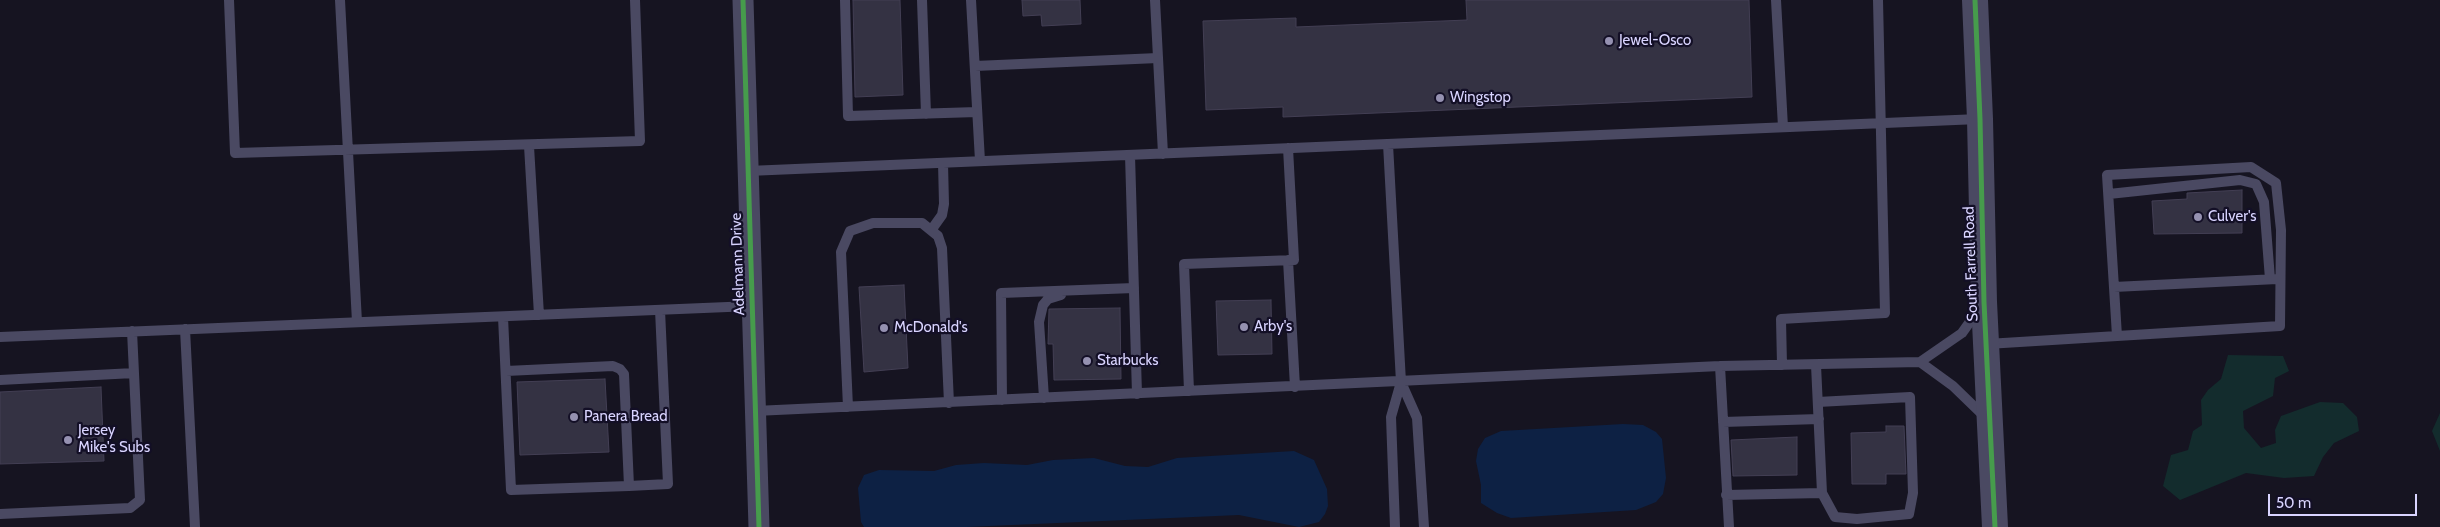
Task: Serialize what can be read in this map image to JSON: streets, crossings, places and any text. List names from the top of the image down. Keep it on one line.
{"streets":{"street":["Adelmann Drive","South Farrell Road"]},"places":["Jewel-Osco","Wingstop","Culver's","Arby's","McDonald's","Starbucks","Panera Bread","Jersey Mike's Subs"],"scale_bar":"50 m"}
